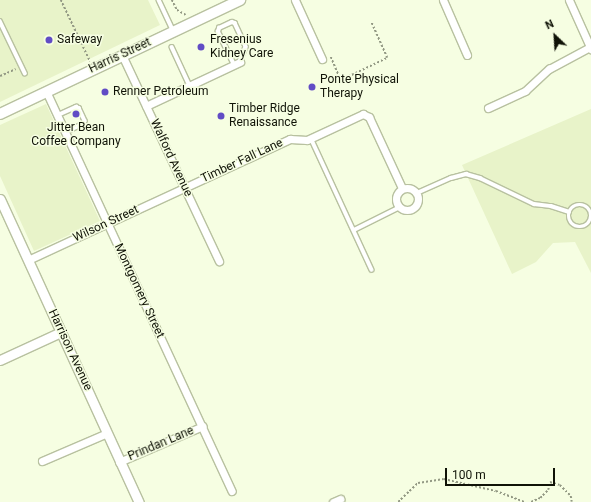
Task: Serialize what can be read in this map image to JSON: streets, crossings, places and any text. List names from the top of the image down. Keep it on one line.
{"streets":{"main road":["Harris Street"],"street":["Walford Avenue","Timber Fall Lane","Wilson Street","Montgomery Street","Harrison Avenue","Prindan Lane"]},"crossings":[["Harris Street","Walford Avenue"],["Harris Street","Montgomery Street"],["Walford Avenue","Timber Fall Lane"],["Walford Avenue","Wilson Street"],["Timber Fall Lane","Wilson Street"],["Wilson Street","Montgomery Street"],["Wilson Street","Harrison Avenue"],["Montgomery Street","Prindan Lane"],["Harrison Avenue","Prindan Lane"]],"places":["Safeway","Fresenius Kidney Care","Ponte Physical Therapy","Renner Petroleum","Jitter Bean Coffee Company","Timber Ridge Renaissance"],"scale_bar":"100 m","north":"top left"}
